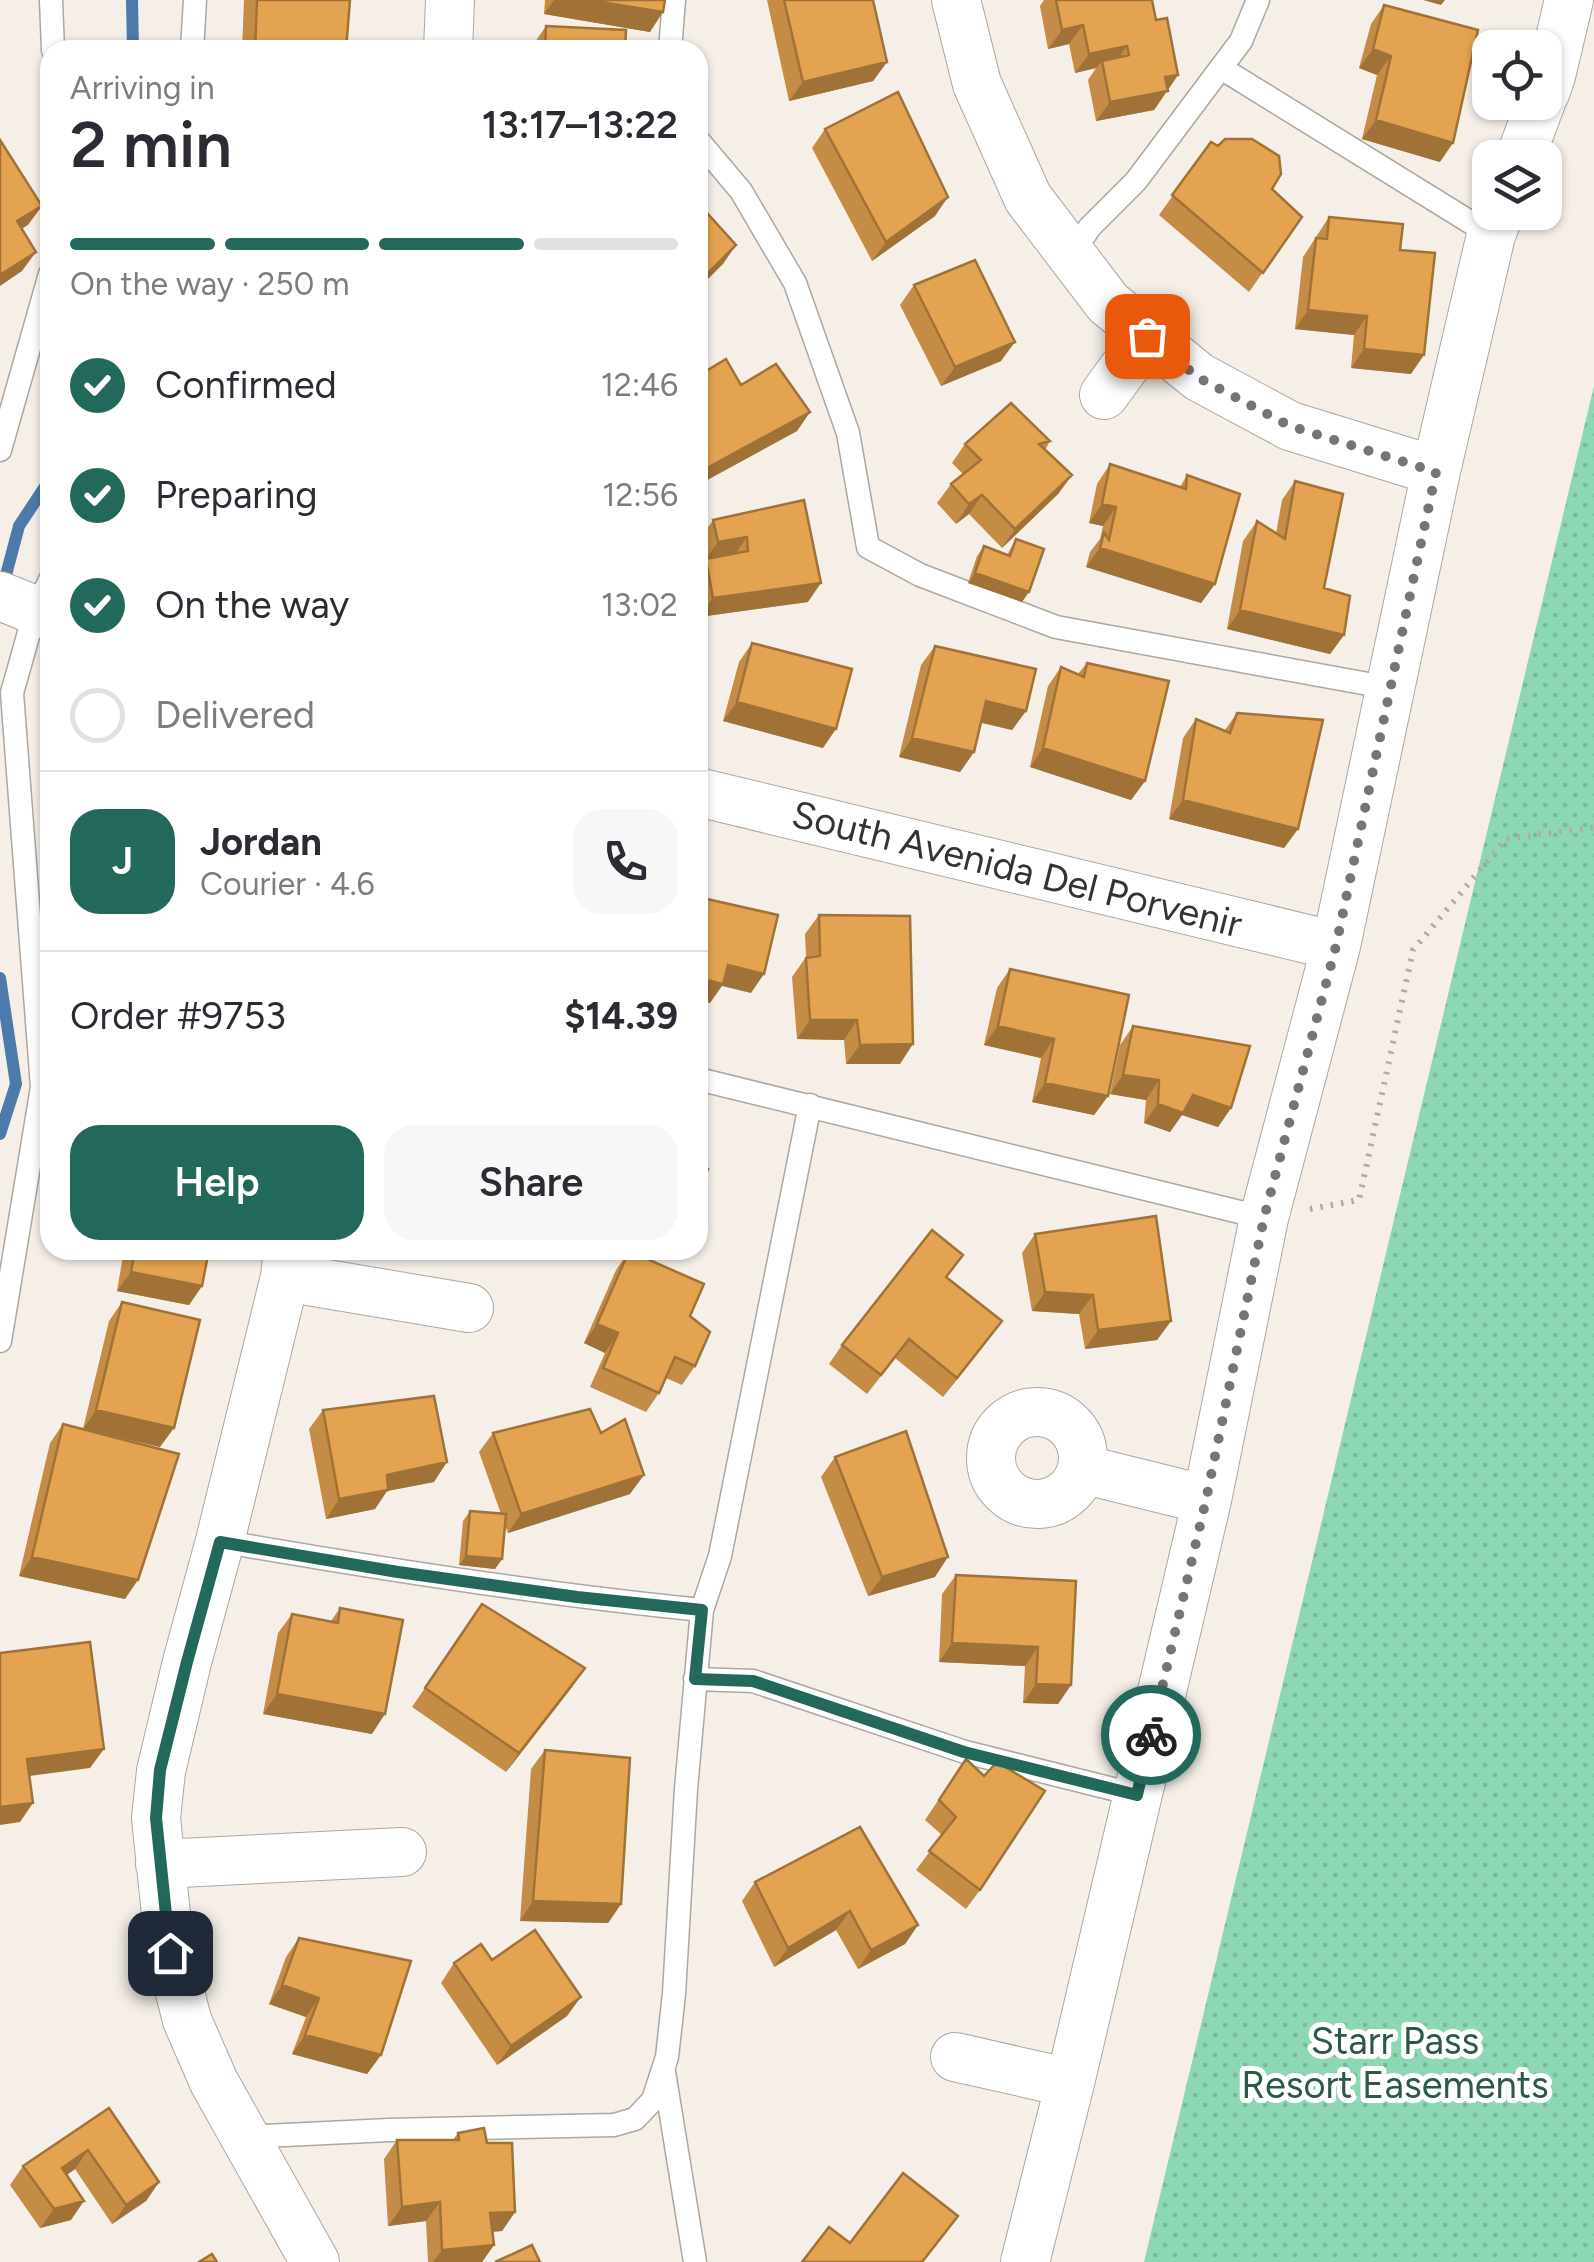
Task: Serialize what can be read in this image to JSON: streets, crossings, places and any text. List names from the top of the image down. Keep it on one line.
{"streets":{"street":["South Avenida Del Porvenir"]},"parks":["Starr Pass Resort Easements"],"page":{"heading":["2 min","Arriving in","13:17–13:22"],"panel":["Jordan","Courier · 4.6","Order #9753","$14.39"],"bar":"On the way · 250 m","list":[["Confirmed","12:46"],["Preparing","12:56"],["On the way","13:02"],"Delivered"],"round":"J","buttons":["Help","Share"]}}
